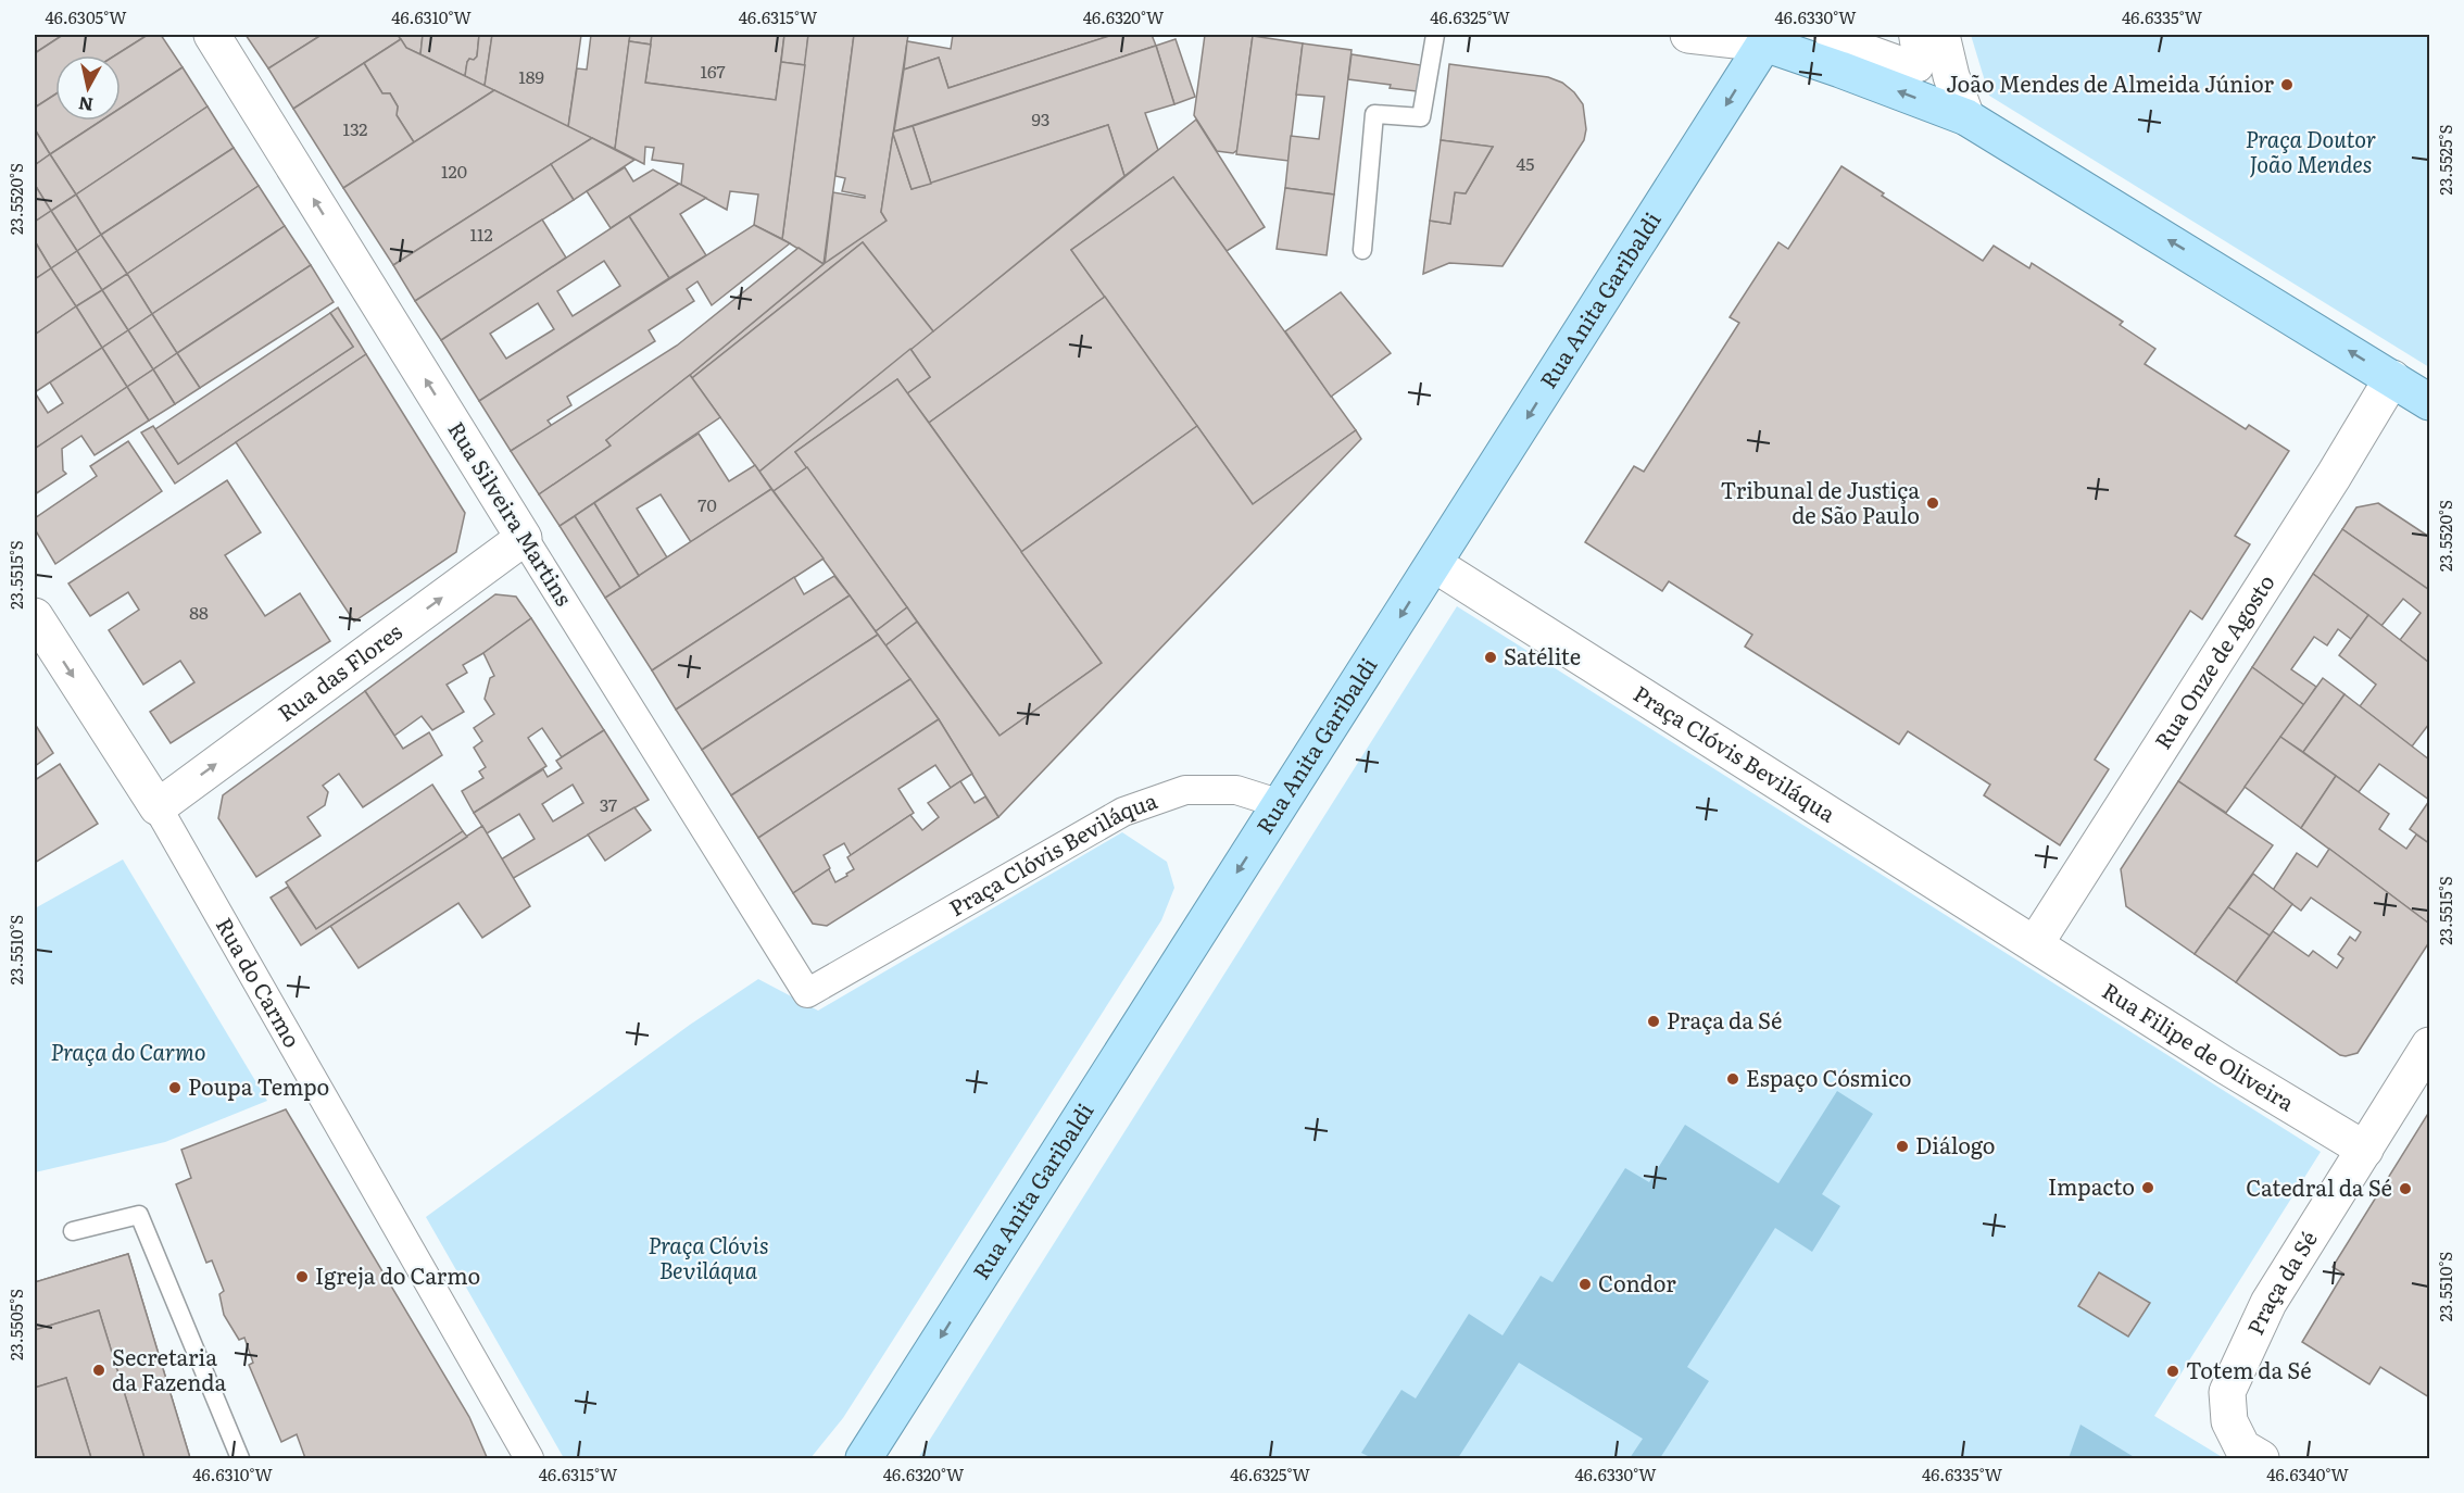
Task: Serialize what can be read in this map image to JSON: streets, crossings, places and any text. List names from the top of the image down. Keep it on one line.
{"streets":{"main road":["Rua Anita Garibaldi"],"street":["Rua Silveira Martins","Rua Onze de Agosto","Rua das Flores","Praça Clóvis Beviláqua","Rua do Carmo","Rua Filipe de Oliveira","Praça da Sé"]},"crossings":[["Rua Anita Garibaldi","Praça Clóvis Beviláqua"],["Rua Silveira Martins","Rua das Flores"],["Rua Silveira Martins","Praça Clóvis Beviláqua"],["Rua Onze de Agosto","Praça Clóvis Beviláqua"],["Rua Onze de Agosto","Rua Filipe de Oliveira"],["Rua das Flores","Rua do Carmo"],["Praça Clóvis Beviláqua","Rua Filipe de Oliveira"],["Rua Filipe de Oliveira","Praça da Sé"]],"one_way":["Rua Anita Garibaldi","Rua Silveira Martins","Rua das Flores"],"parks":["Praça Doutor João Mendes","Praça do Carmo","Praça Clóvis Beviláqua"],"places":["João Mendes de Almeida Júnior","Tribunal de Justiça de São Paulo","Satélite","Praça da Sé","Espaço Cósmico","Poupa Tempo","Diálogo","Impacto","Catedral da Sé","Igreja do Carmo","Condor","Secretaria da Fazenda","Totem da Sé"],"house_numbers":["167","189","93","132","45","120","112","70","88","37"],"north":"bottom","coordinates":["46.6305°W","46.6310°W","46.6315°W","46.6320°W","46.6325°W","46.6330°W","46.6335°W","23.5525°S","23.5520°S","23.5515°S","23.5510°S","23.5505°S","46.6340°W"]}
